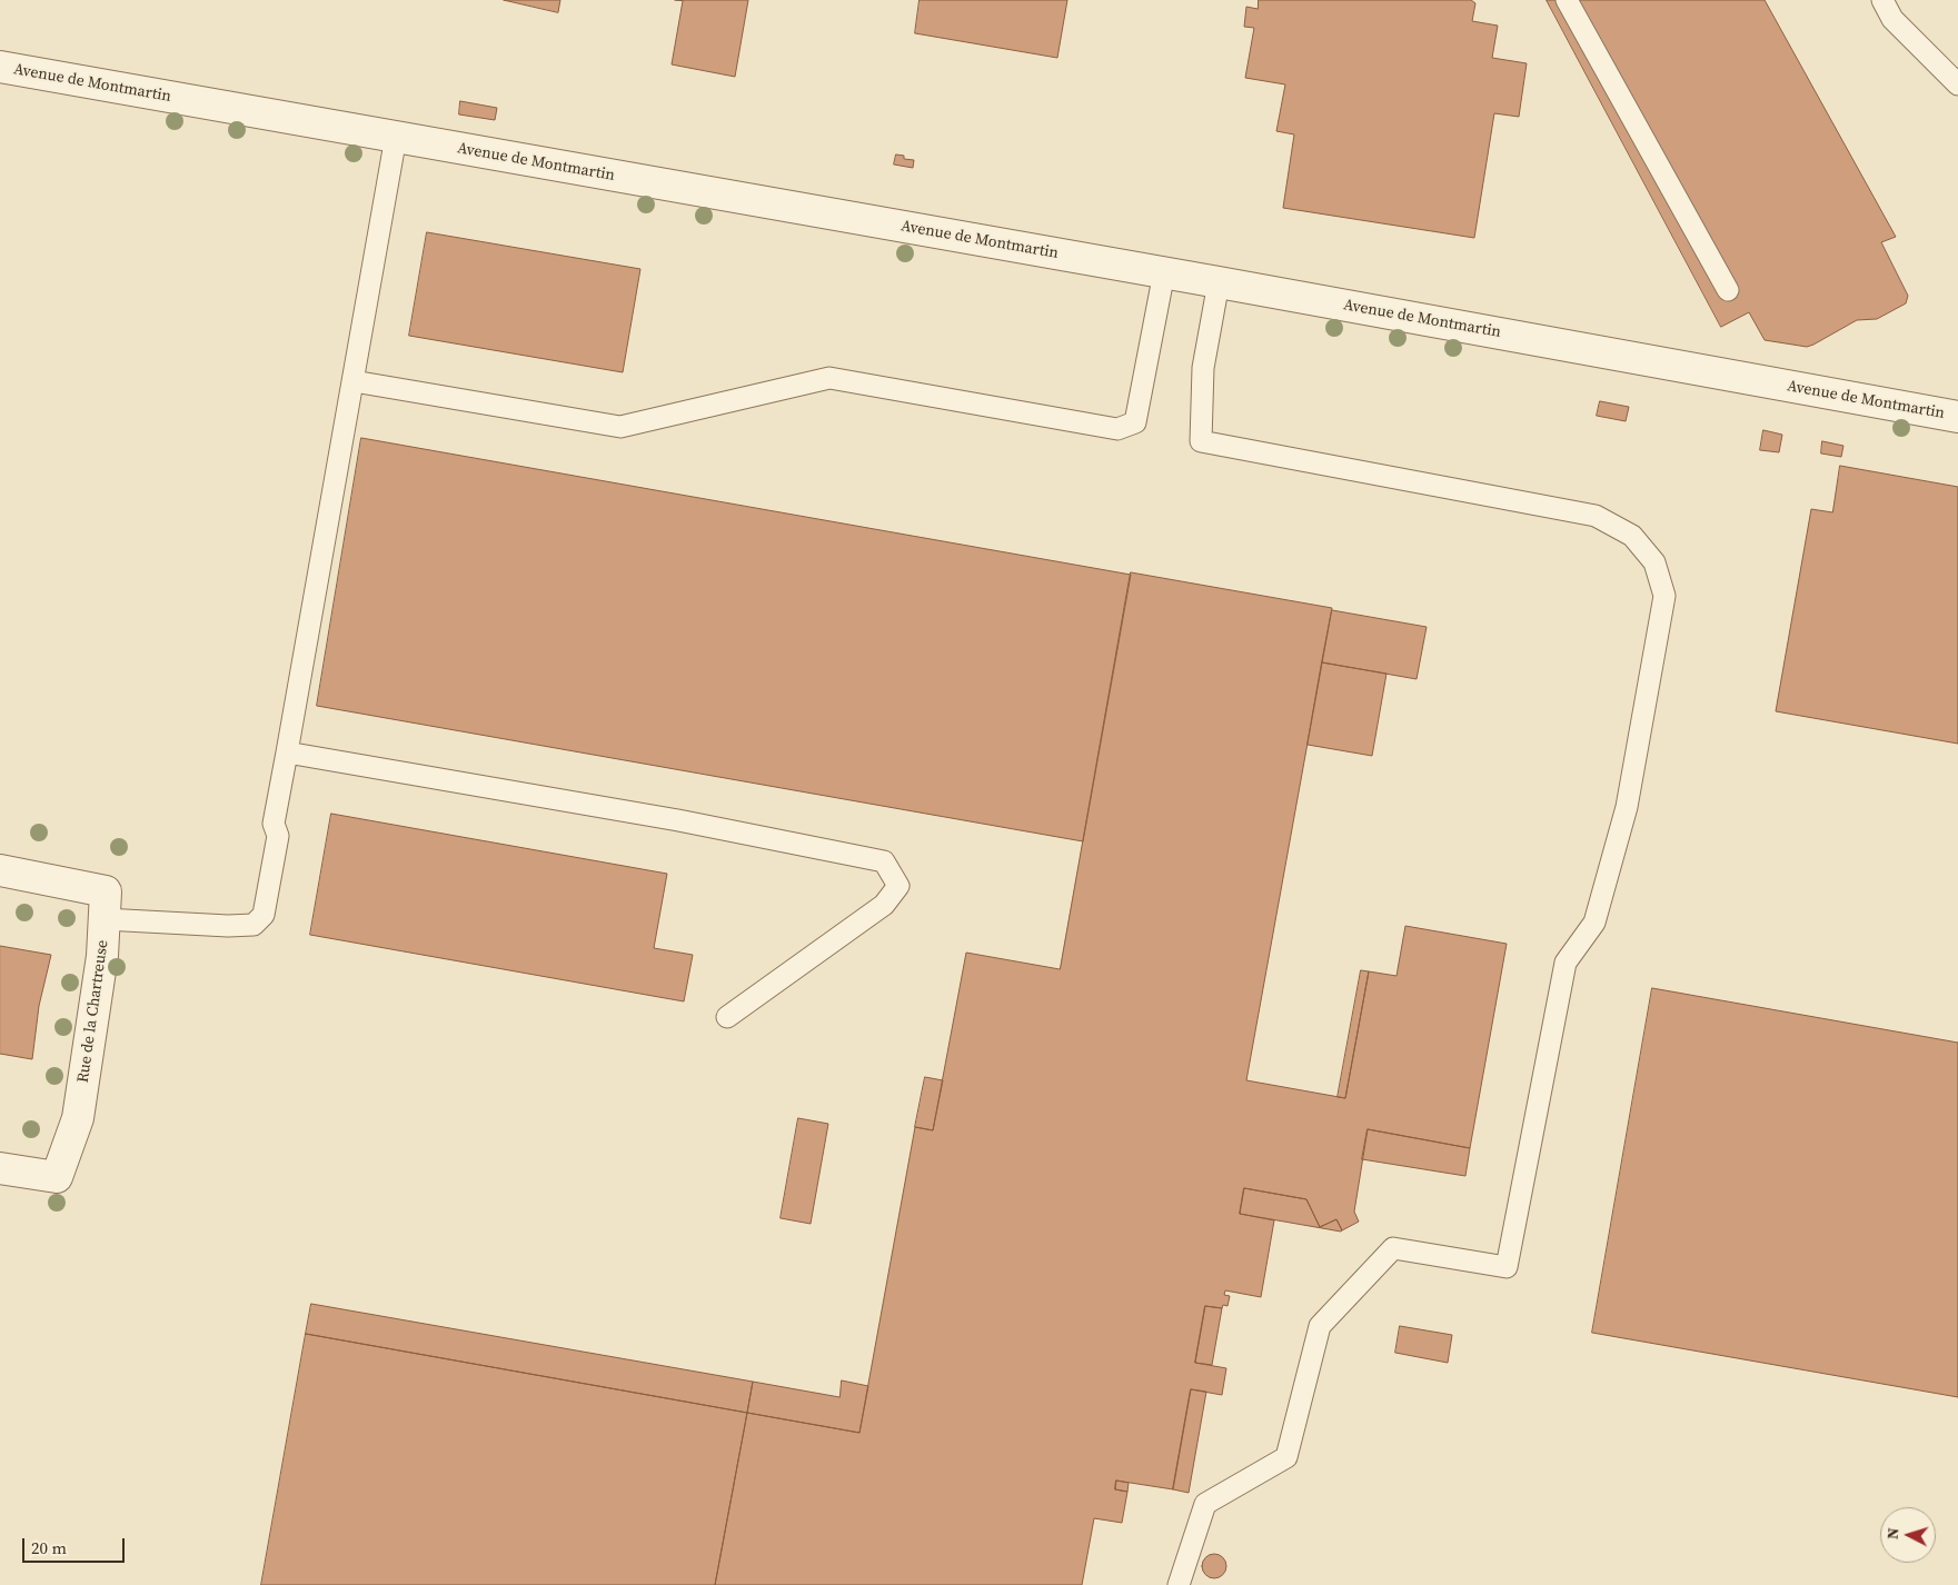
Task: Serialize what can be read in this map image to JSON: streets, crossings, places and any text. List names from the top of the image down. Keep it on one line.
{"streets":{"street":["Avenue de Montmartin","Rue de la Chartreuse"]},"scale_bar":"20 m","north":"left"}
